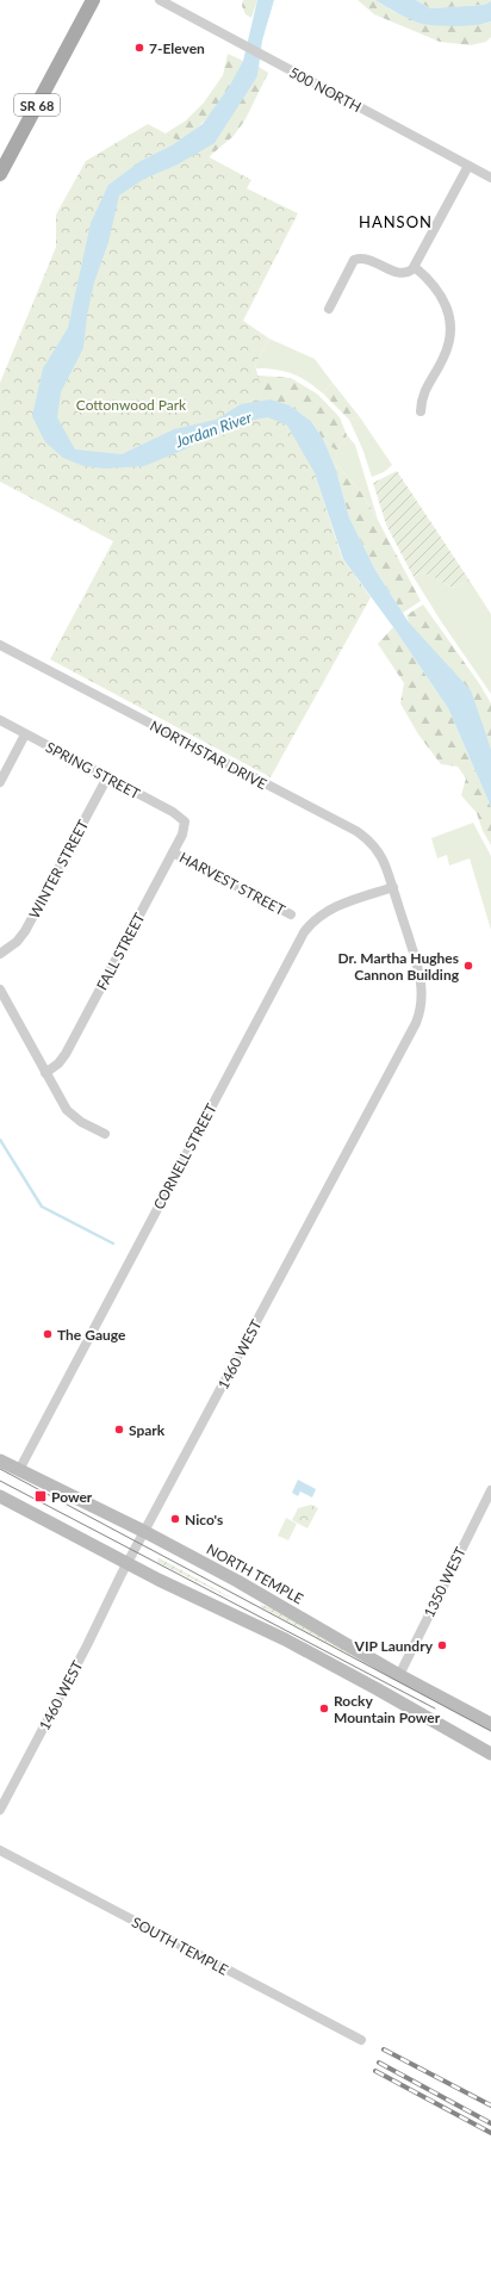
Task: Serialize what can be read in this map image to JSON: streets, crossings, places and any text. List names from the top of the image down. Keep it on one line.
{"streets":{"main road":["SR 68","NORTH TEMPLE"],"street":["500 NORTH","NORTHSTAR DRIVE","SPRING STREET","WINTER STREET","HARVEST STREET","FALL STREET","CORNELL STREET","1460 WEST","1350 WEST","SOUTH TEMPLE"]},"crossings":[["NORTHSTAR DRIVE","CORNELL STREET"],["NORTHSTAR DRIVE","1460 WEST"],["SPRING STREET","WINTER STREET"],["SPRING STREET","FALL STREET"],["HARVEST STREET","FALL STREET"],["CORNELL STREET","1460 WEST"],["CORNELL STREET","NORTH TEMPLE"],["1460 WEST","NORTH TEMPLE"],["NORTH TEMPLE","1350 WEST"]],"districts":["HANSON"],"water":["Jordan River"],"parks":["Cottonwood Park"],"places":{"other":["7-Eleven","Dr. Martha Hughes Cannon Building","The Gauge","Spark","Nico's","VIP Laundry","Rocky Mountain Power"],"transit":["Power"]}}
